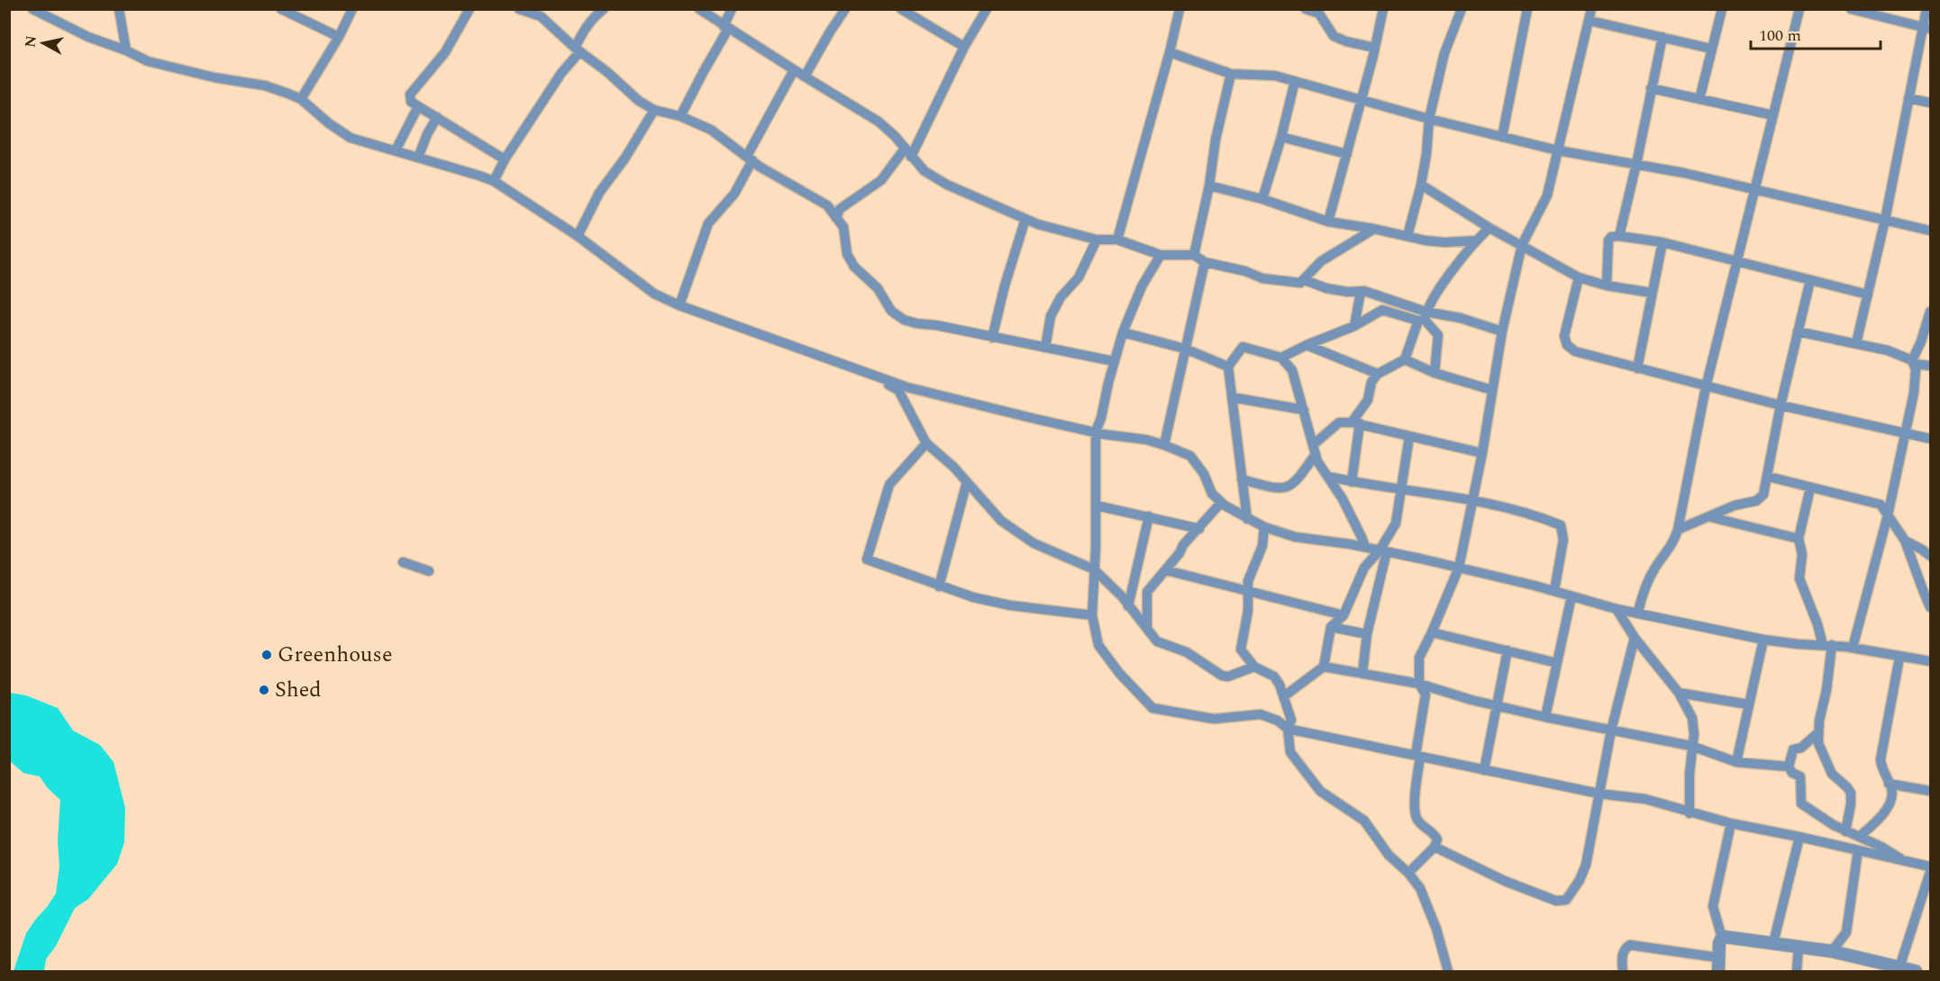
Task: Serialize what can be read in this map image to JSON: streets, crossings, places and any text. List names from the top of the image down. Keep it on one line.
{"places":["Greenhouse","Shed"],"scale_bar":"100 m","north":"left"}
